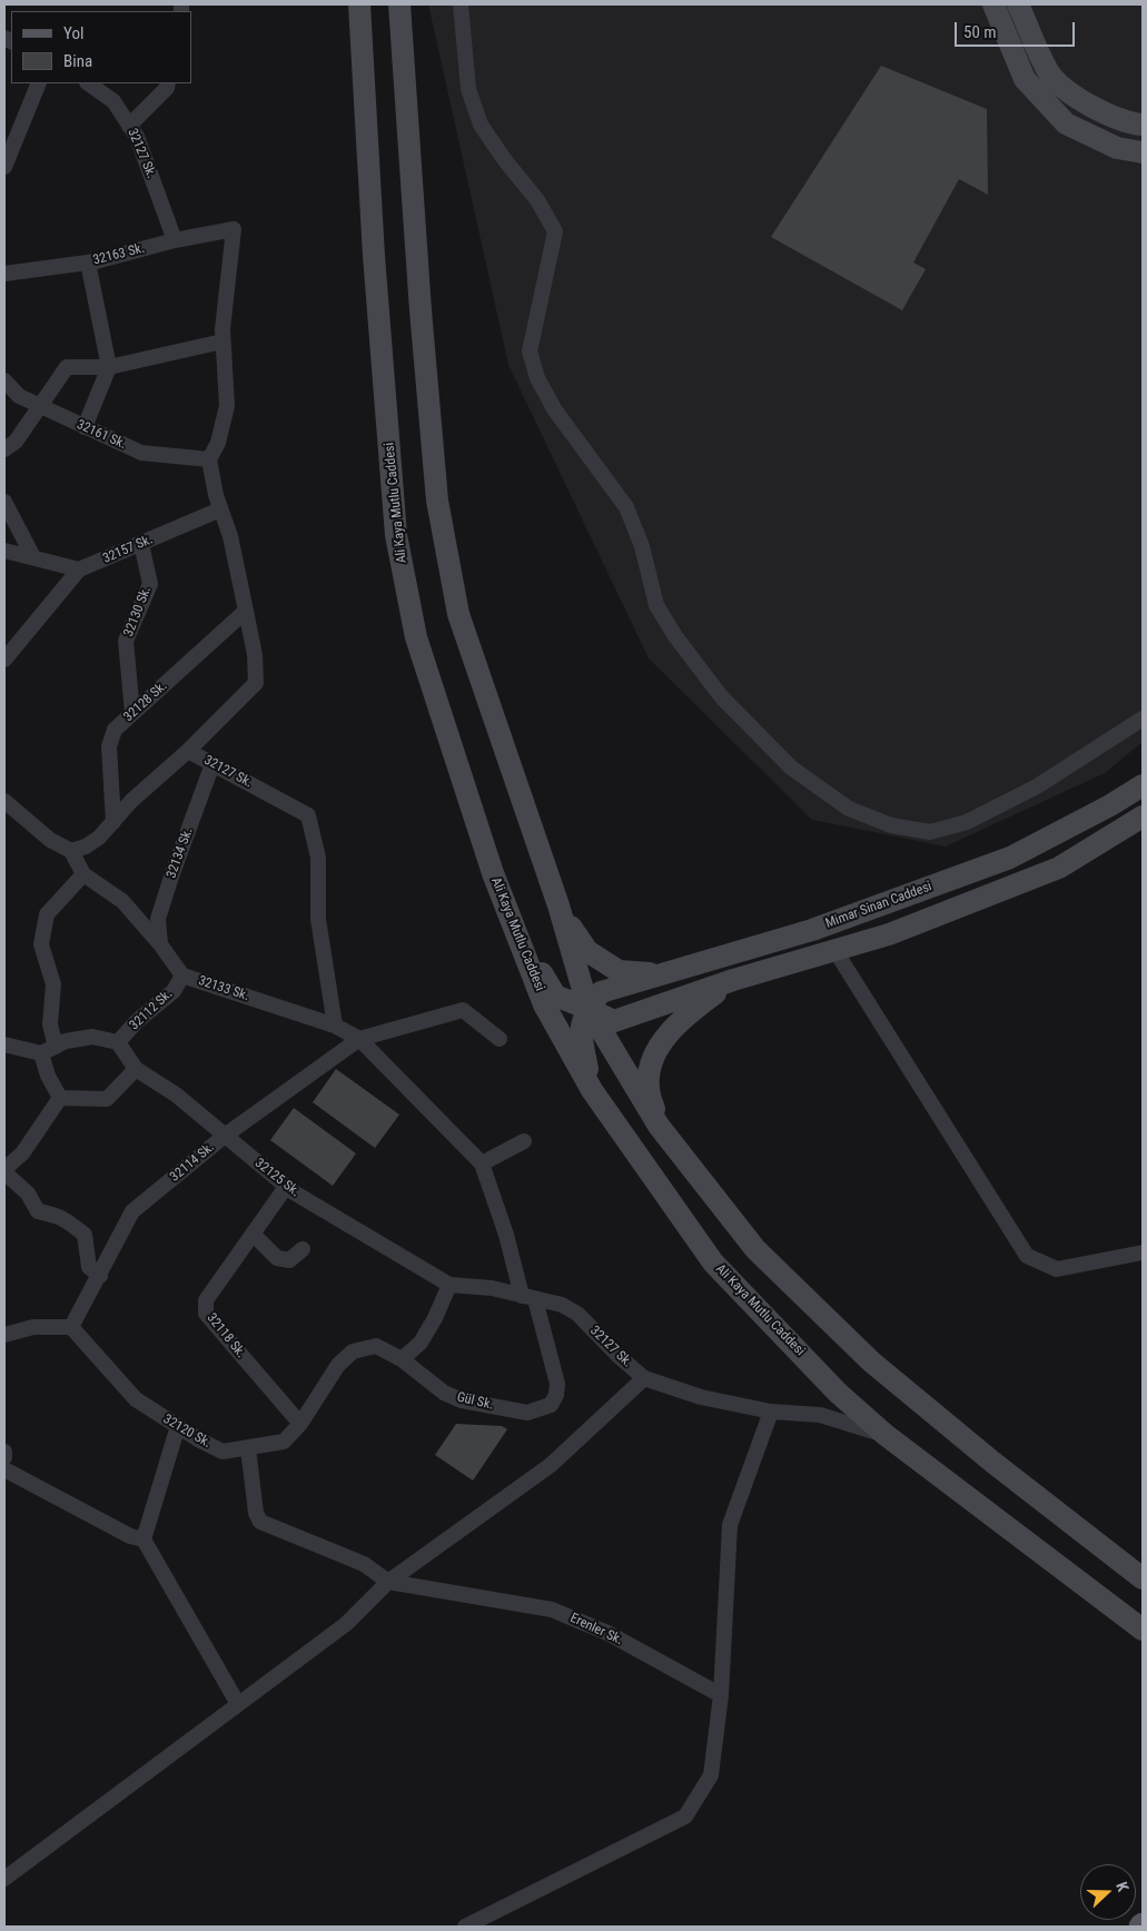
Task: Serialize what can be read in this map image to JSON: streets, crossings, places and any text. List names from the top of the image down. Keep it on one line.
{"streets":{"main road":["Ali Kaya Mutlu Caddesi","Mimar Sinan Caddesi"],"street":["32127 Sk.","32163 Sk.","32161 Sk.","32157 Sk.","32130 Sk.","32128 Sk.","32134 Sk.","32133 Sk.","32112 Sk.","32114 Sk.","32125 Sk.","32118 Sk.","Gül Sk.","32120 Sk.","Erenler Sk."]},"crossings":[["32127 Sk.","32163 Sk."],["32127 Sk.","32161 Sk."],["32127 Sk.","Ali Kaya Mutlu Caddesi"],["32127 Sk.","32157 Sk."],["32127 Sk.","32128 Sk."],["32127 Sk.","32134 Sk."],["32127 Sk.","32133 Sk."],["32127 Sk.","32125 Sk."],["32127 Sk.","Gül Sk."],["Ali Kaya Mutlu Caddesi","Mimar Sinan Caddesi"],["32157 Sk.","32130 Sk."],["32130 Sk.","32128 Sk."],["32134 Sk.","32133 Sk."],["32133 Sk.","32112 Sk."],["32133 Sk.","32114 Sk."],["32112 Sk.","32125 Sk."],["32114 Sk.","32125 Sk."],["32114 Sk.","32120 Sk."],["32125 Sk.","32118 Sk."],["32125 Sk.","Gül Sk."],["32118 Sk.","32120 Sk."],["Gül Sk.","32120 Sk."],["32120 Sk.","Erenler Sk."]],"legend":["Yol","Bina"],"scale_bar":"50 m","north":"right"}
